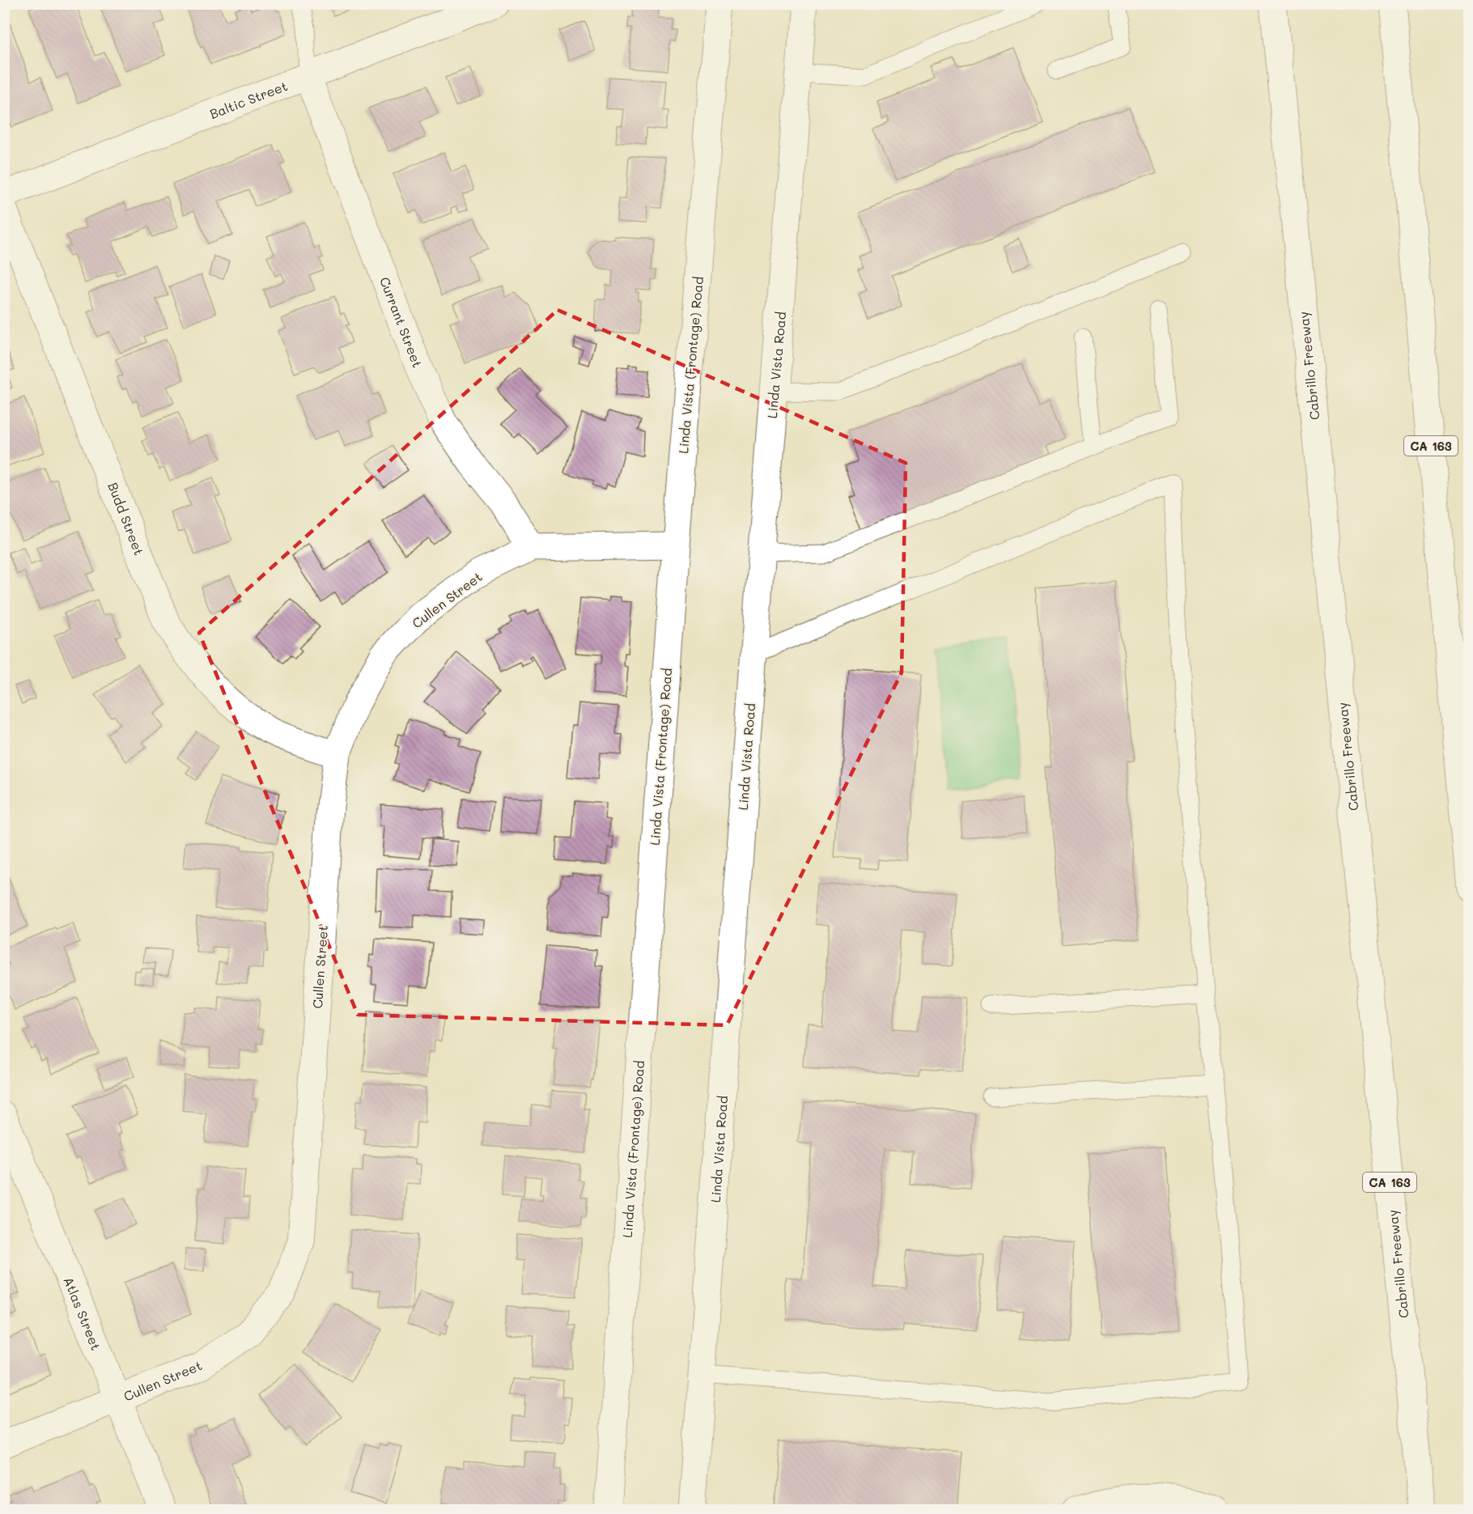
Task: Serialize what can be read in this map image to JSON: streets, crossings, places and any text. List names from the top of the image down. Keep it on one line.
{"streets":{"main road":["Baltic Street","Currant Street","Linda Vista (Frontage) Road","Linda Vista Road","Cabrillo Freeway","CA 163","Budd Street","Cullen Street","Atlas Street"]},"crossings":[["Baltic Street","Currant Street"],["Currant Street","Cullen Street"],["Linda Vista (Frontage) Road","Cullen Street"],["Budd Street","Cullen Street"],["Cullen Street","Atlas Street"]]}
